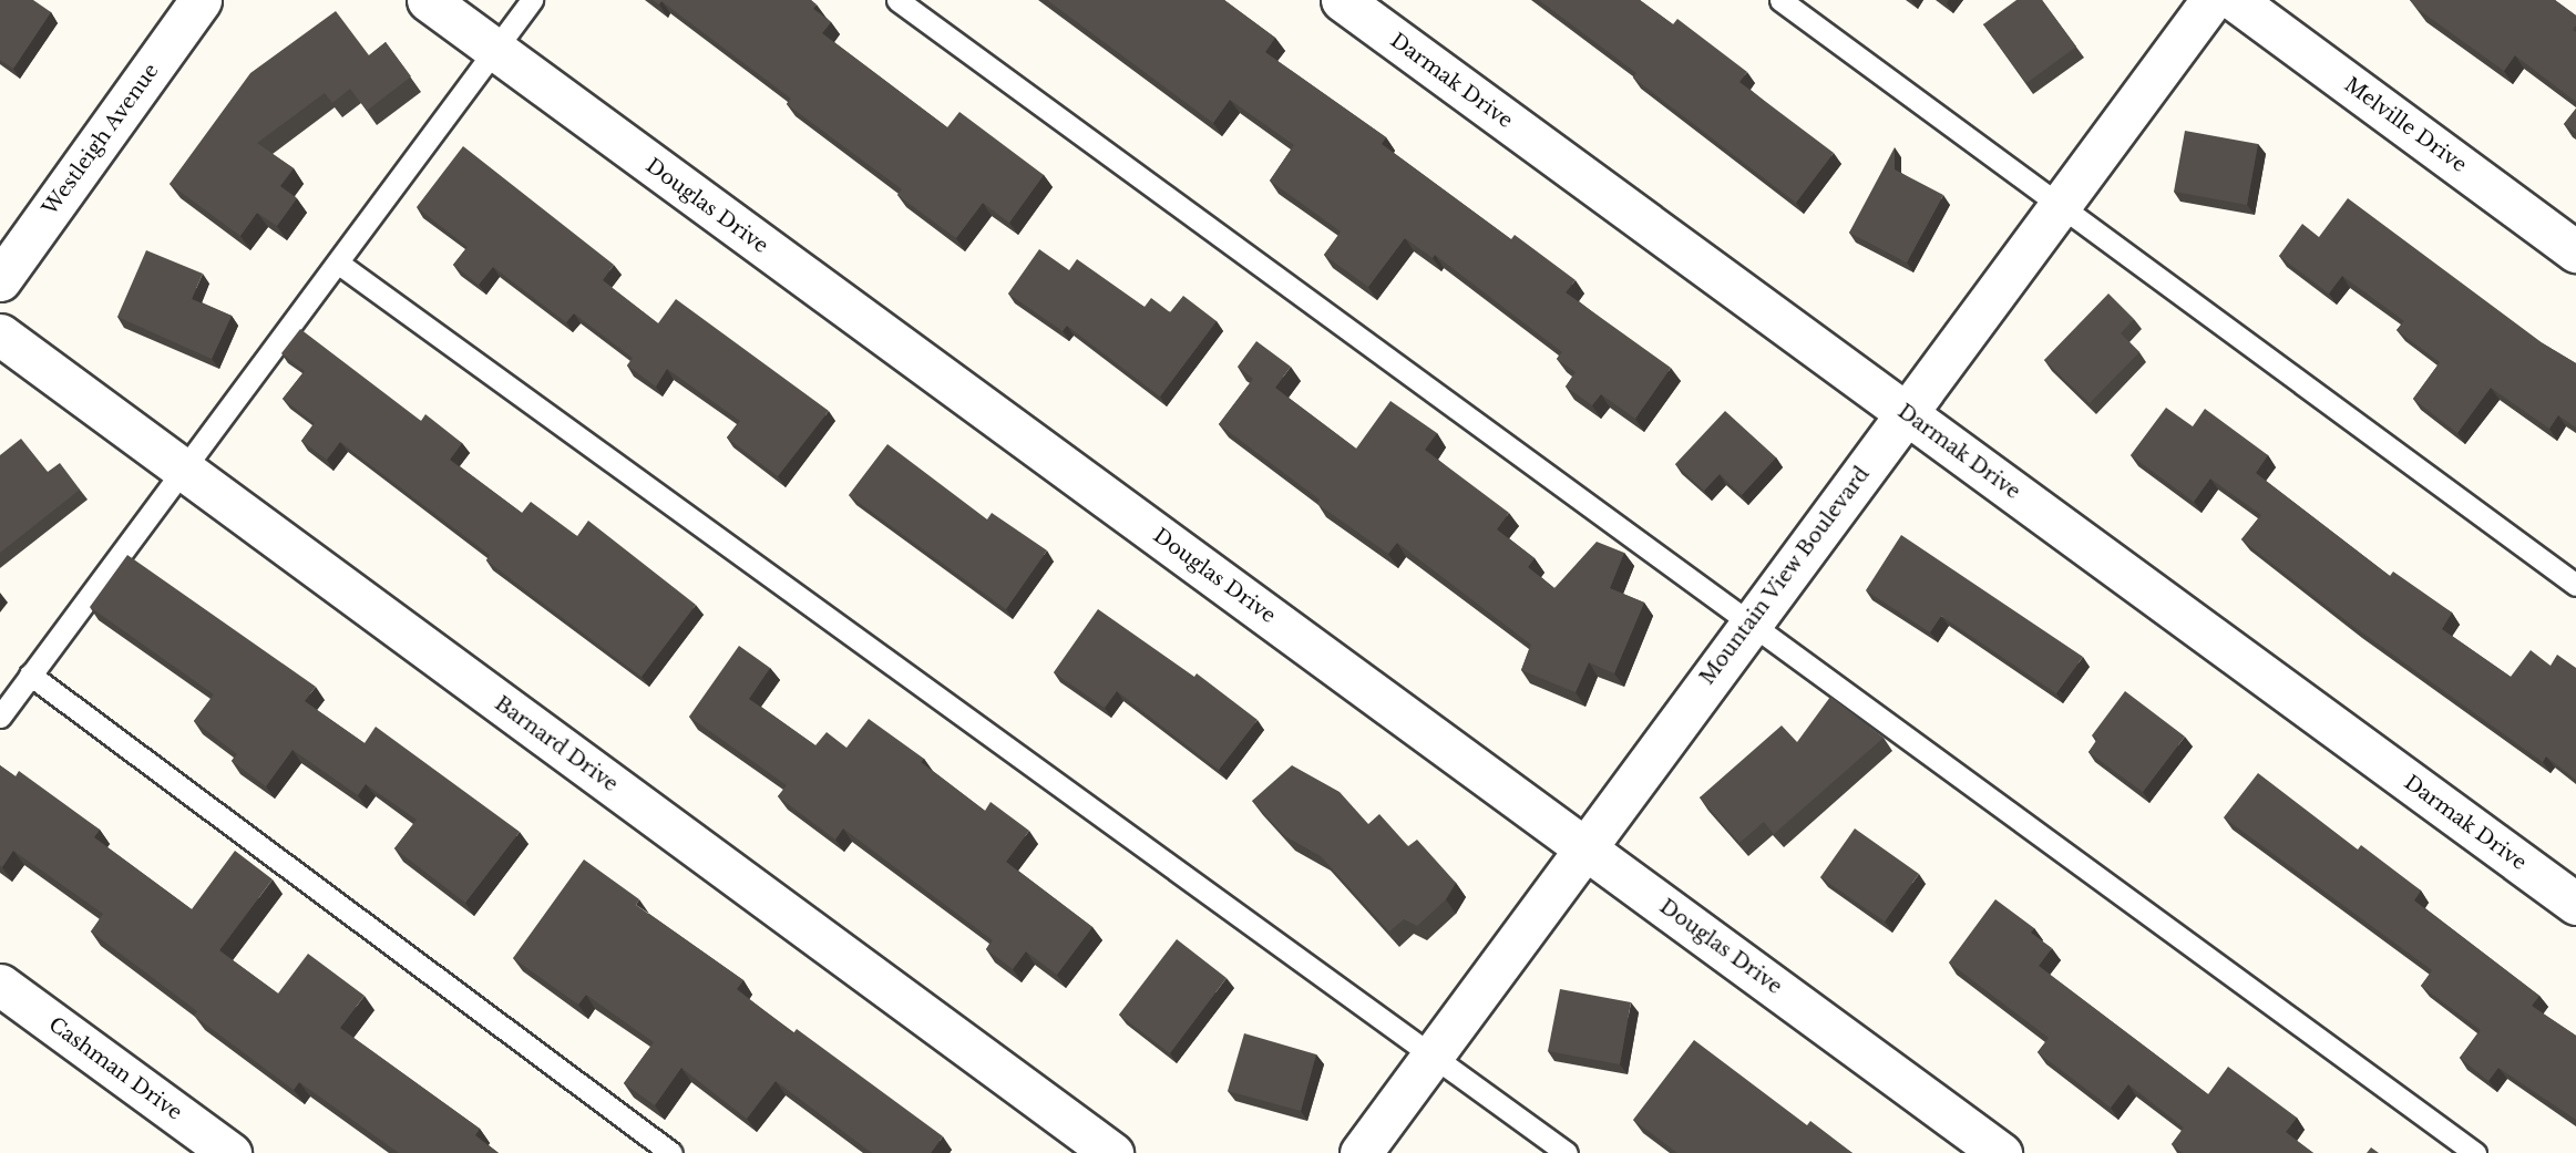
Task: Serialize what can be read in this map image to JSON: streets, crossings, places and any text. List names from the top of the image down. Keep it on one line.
{"streets":{"street":["Darmak Drive","Melville Drive","Westleigh Avenue","Douglas Drive","Mountain View Boulevard","Barnard Drive","Cashman Drive"]},"crossings":[["Darmak Drive","Mountain View Boulevard"],["Douglas Drive","Mountain View Boulevard"]]}
